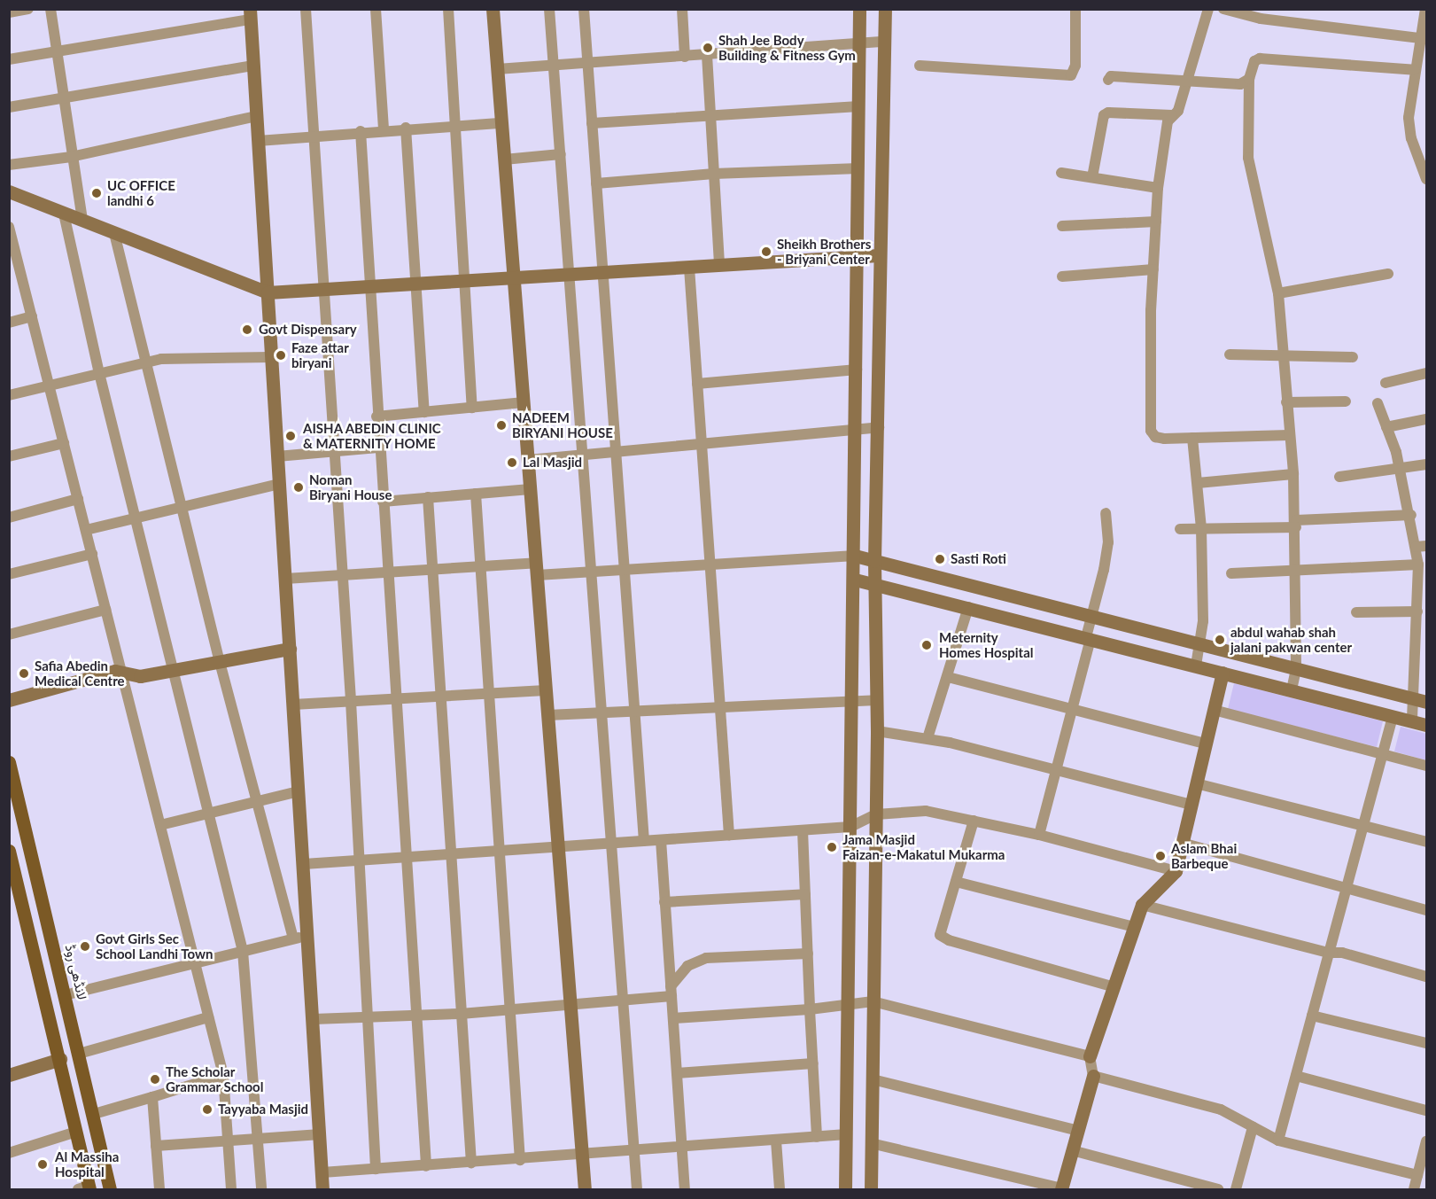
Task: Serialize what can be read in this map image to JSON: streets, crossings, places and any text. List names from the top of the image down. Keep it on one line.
{"streets":{"main road":["لانڈھی روڈ"]},"places":["Shah Jee Body Building & Fitness Gym","UC OFFICE landhi 6","Sheikh Brothers - Briyani Center","Govt Dispensary","Faze attar biryani","NADEEM BIRYANI HOUSE","AISHA ABEDIN CLINIC & MATERNITY HOME","Lal Masjid","Noman Biryani House","Sasti Roti","abdul wahab shah jalani pakwan center","Meternity Homes Hospital","Safia Abedin Medical Centre","Jama Masjid Faizan-e-Makatul Mukarma","Aslam Bhai Barbeque","Govt Girls Sec School Landhi Town","The Scholar Grammar School","Tayyaba Masjid","Al Massiha Hospital"]}
